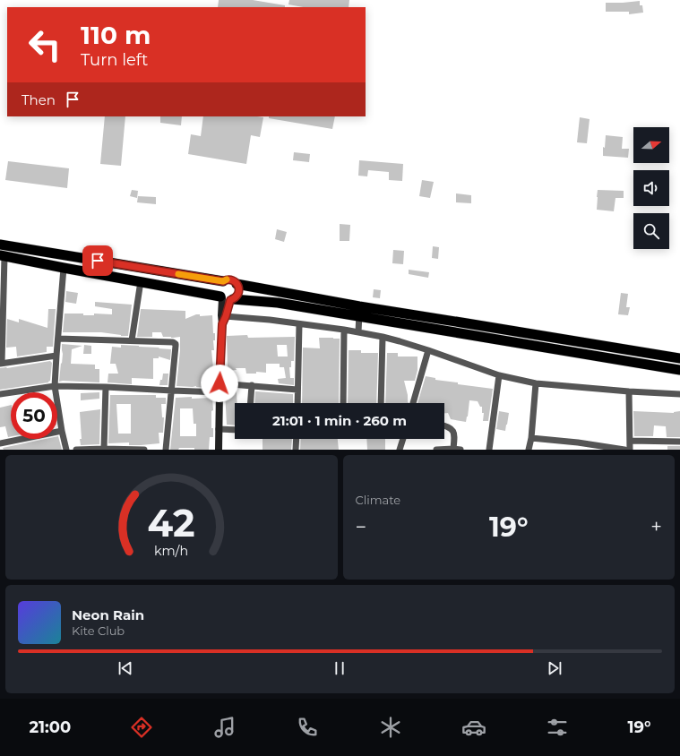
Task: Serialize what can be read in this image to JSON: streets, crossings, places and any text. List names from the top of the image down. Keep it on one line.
{"north":"right","page":{"turn":["110 m","Turn left"],"then":"Then","limit":"50","trip":"21:01 · 1 min · 260 m","tile":"Climate","heat":["−","19°","+"],"song":["Neon Rain","Kite Club"],"tabs":["21:00","19°"],"gauge":["42","km/h"]}}
